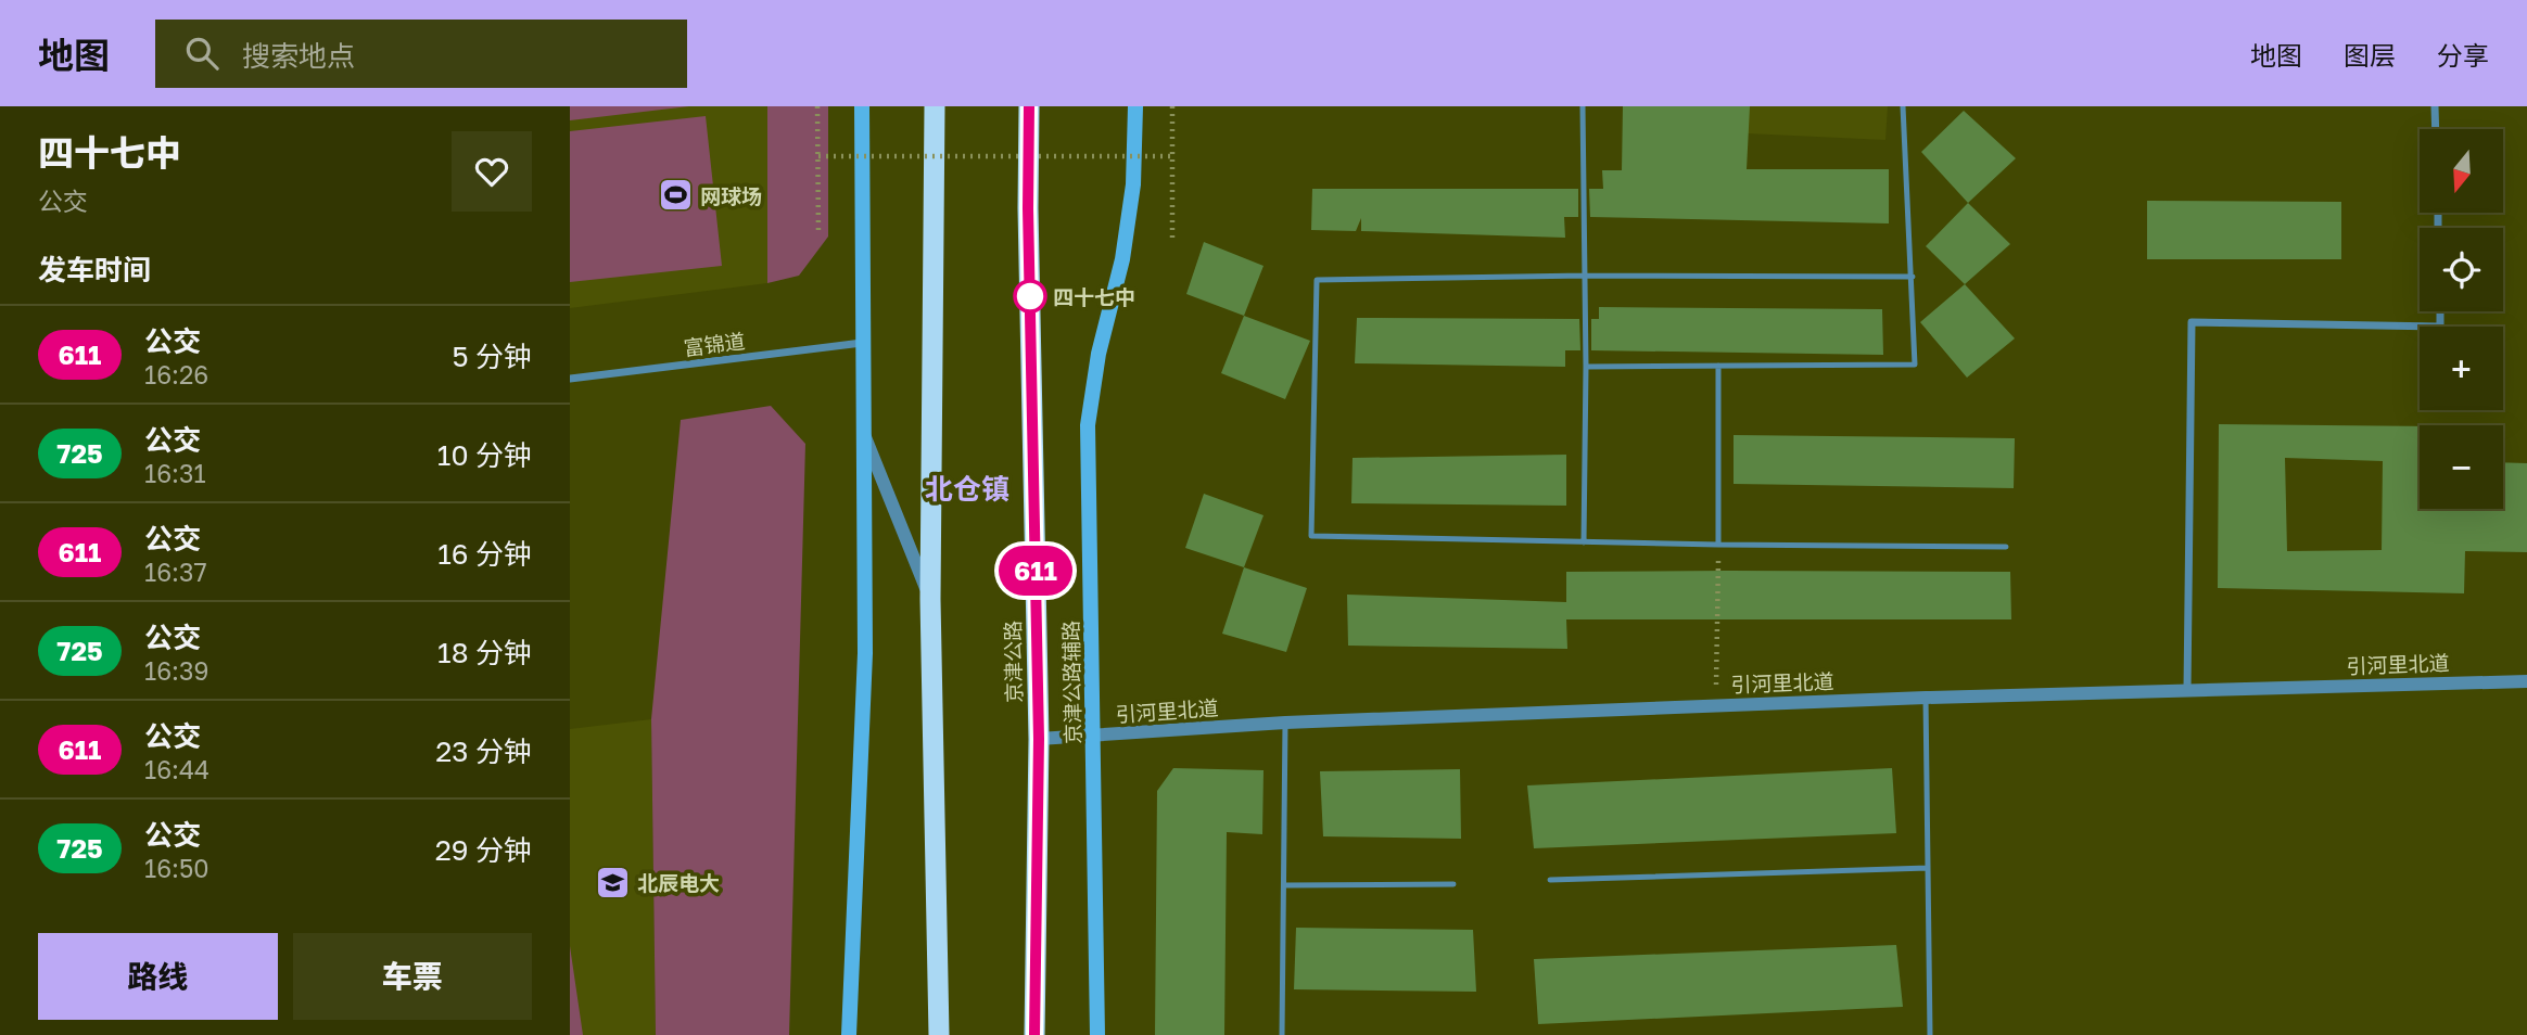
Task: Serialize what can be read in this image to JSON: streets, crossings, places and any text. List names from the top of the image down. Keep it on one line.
{"streets":{"highway":["京津公路"],"main road":["京津公路辅路"],"street":["富锦道","引河里北道"]},"crossings":[["京津公路","引河里北道"],["引河里北道","京津公路辅路"]],"districts":["北仓镇"],"places":{"sports":["网球场"],"other":["四十七中"],"school or university":["北辰电大"]},"lines":["bus line 611"],"north":"bottom","page":{"header":"地图","search":"搜索地点","nav":["地图","图层","分享"],"heading":[["四十七中","公交"],"发车时间"],"on_map":"611","map_buttons":["+","−"],"list":[{"mark":"611","name":"公交","note":"16:26","value":"5 分钟"},{"mark":"725","name":"公交","note":"16:31","value":"10 分钟"},{"mark":"611","name":"公交","note":"16:37","value":"16 分钟"},{"mark":"725","name":"公交","note":"16:39","value":"18 分钟"},{"mark":"611","name":"公交","note":"16:44","value":"23 分钟"},{"mark":"725","name":"公交","note":"16:50","value":"29 分钟"}],"buttons":["路线","车票"]}}
